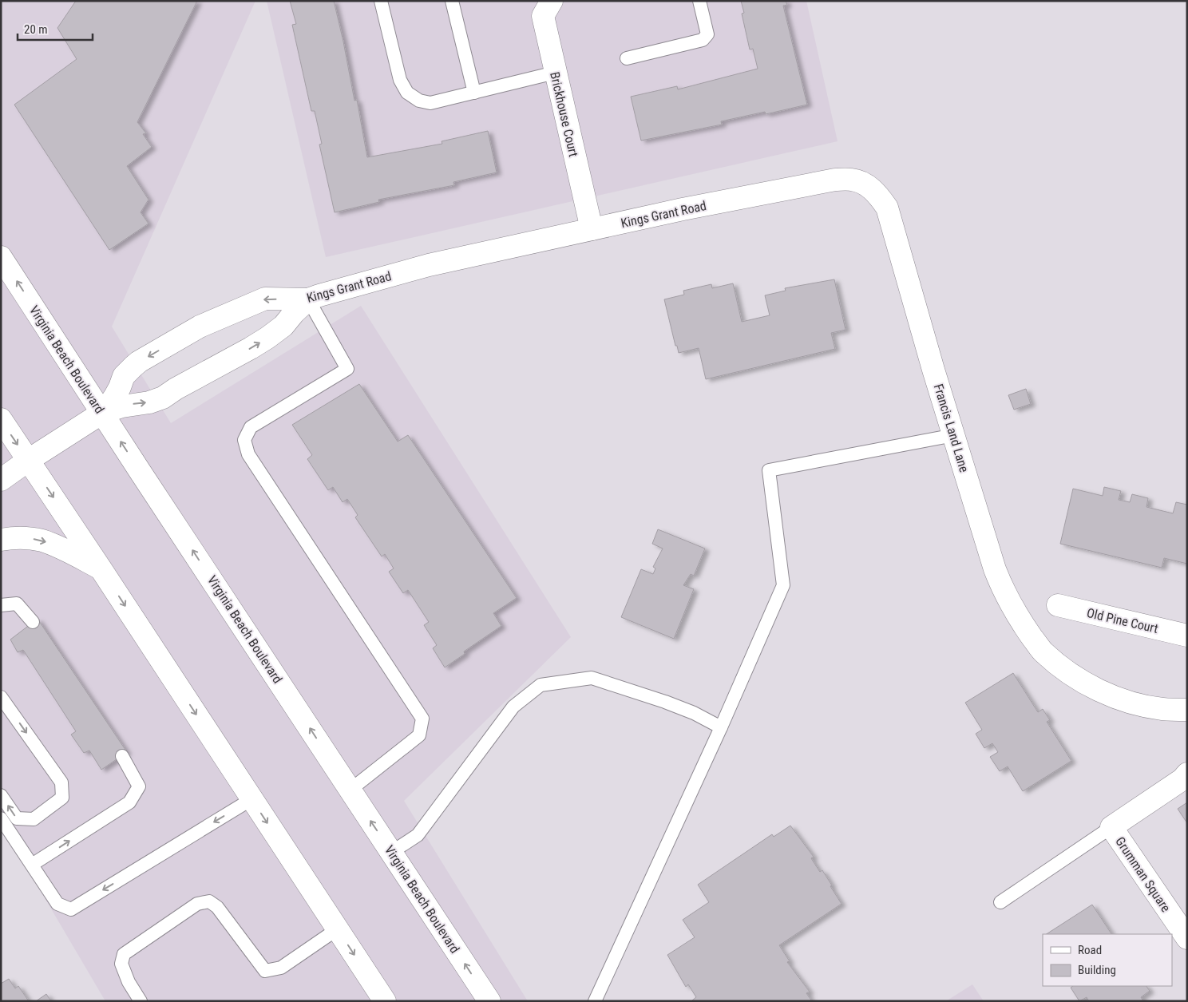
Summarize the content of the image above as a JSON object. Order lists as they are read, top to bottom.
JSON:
{
  "streets": {
    "street": [
      "Brickhouse Court",
      "Kings Grant Road",
      "Virginia Beach Boulevard",
      "Francis Land Lane",
      "Old Pine Court",
      "Grumman Square"
    ]
  },
  "crossings": [
    ["Brickhouse Court", "Kings Grant Road"],
    ["Kings Grant Road", "Virginia Beach Boulevard"],
    ["Kings Grant Road", "Francis Land Lane"]
  ],
  "legend": ["Road", "Building"],
  "scale_bar": "20 m"
}
